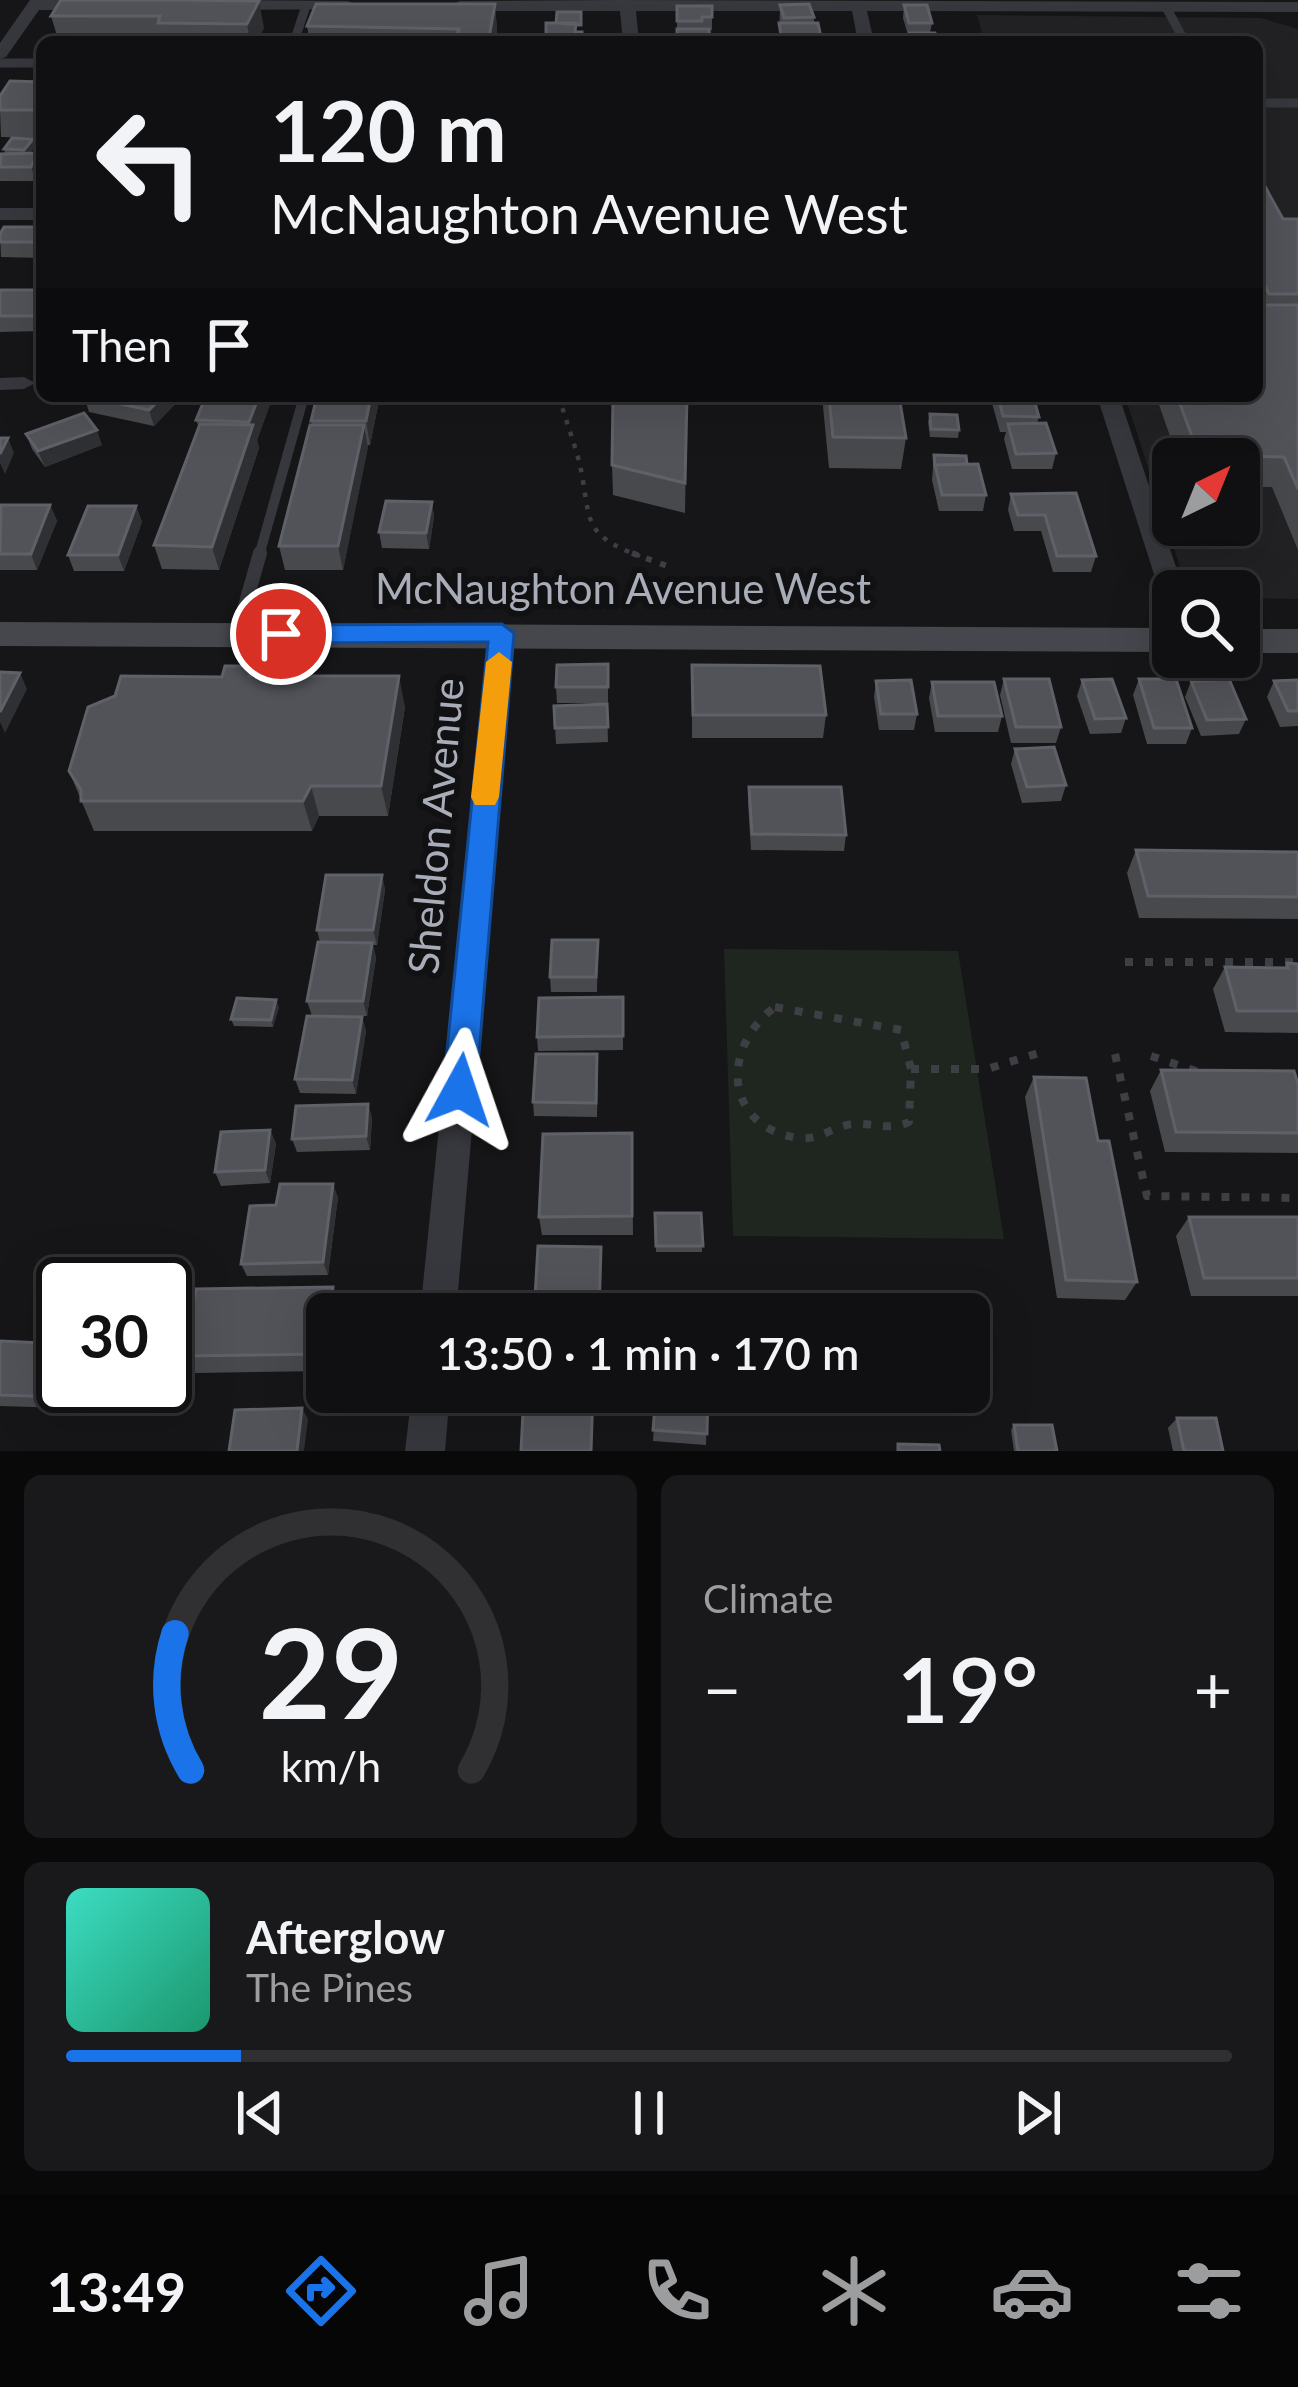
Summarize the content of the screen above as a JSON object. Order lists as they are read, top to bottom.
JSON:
{
  "streets": {
    "main road": ["McNaughton Avenue West"],
    "street": ["Sheldon Avenue"]
  },
  "crossings": [
    ["McNaughton Avenue West", "Sheldon Avenue"]
  ],
  "north": "top right",
  "page": {
    "turn": ["120 m", "McNaughton Avenue West"],
    "then": "Then",
    "limit": "30",
    "trip": "13:50 · 1 min · 170 m",
    "tile": "Climate",
    "heat": ["−", "19°", "+"],
    "song": ["Afterglow", "The Pines"],
    "tabs": "13:49",
    "gauge": ["29", "km/h"]
  }
}
